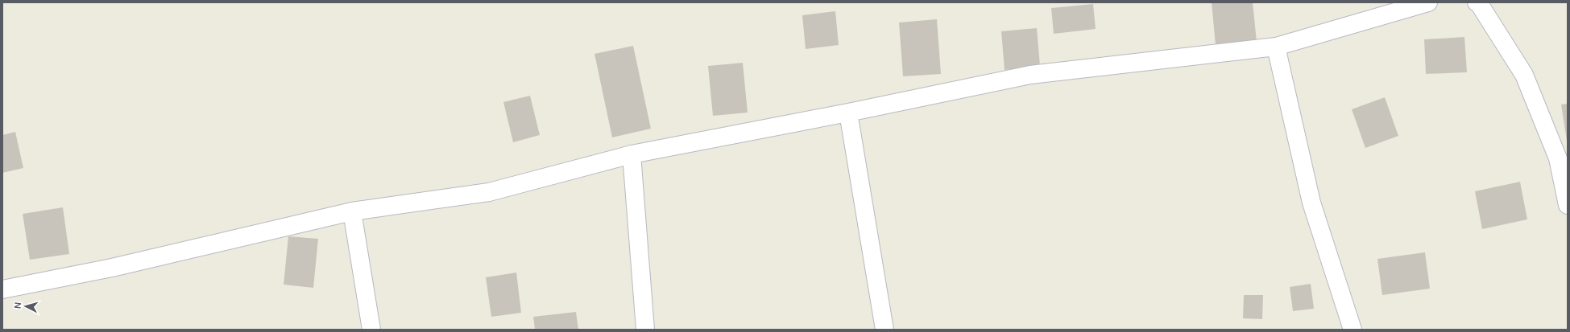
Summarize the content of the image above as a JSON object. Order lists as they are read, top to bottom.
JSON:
{
  "north": "left"
}
